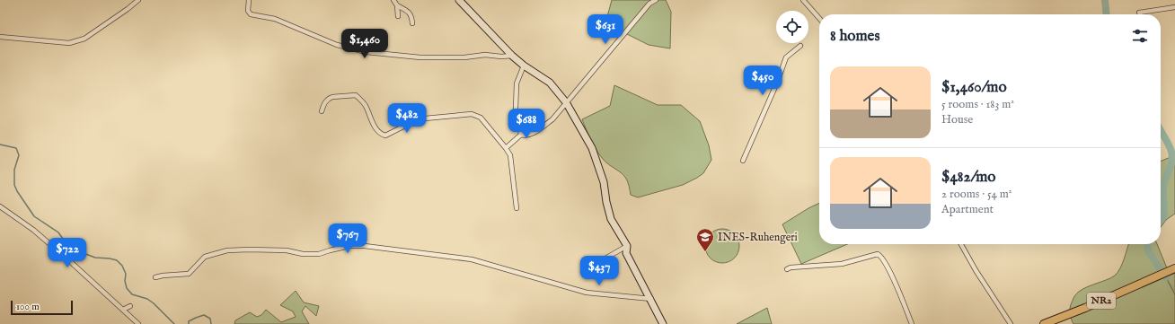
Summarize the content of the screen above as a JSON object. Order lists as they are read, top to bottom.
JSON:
{
  "streets": {
    "highway": ["NR2"]
  },
  "places": {
    "school or university": ["INES-Ruhengeri"]
  },
  "scale_bar": "100 m",
  "page": {
    "price": [
      "$631",
      "$1,460",
      "$450",
      "$482",
      "$688",
      "$767",
      "$722",
      "$437"
    ],
    "heading": "8 homes",
    "list": [
      {
        "name": "$1,460/mo",
        "note": "5 rooms · 183 m² · House"
      },
      {
        "name": "$482/mo",
        "note": "2 rooms · 54 m² · Apartment"
      }
    ],
    "scale": "100 m"
  }
}
